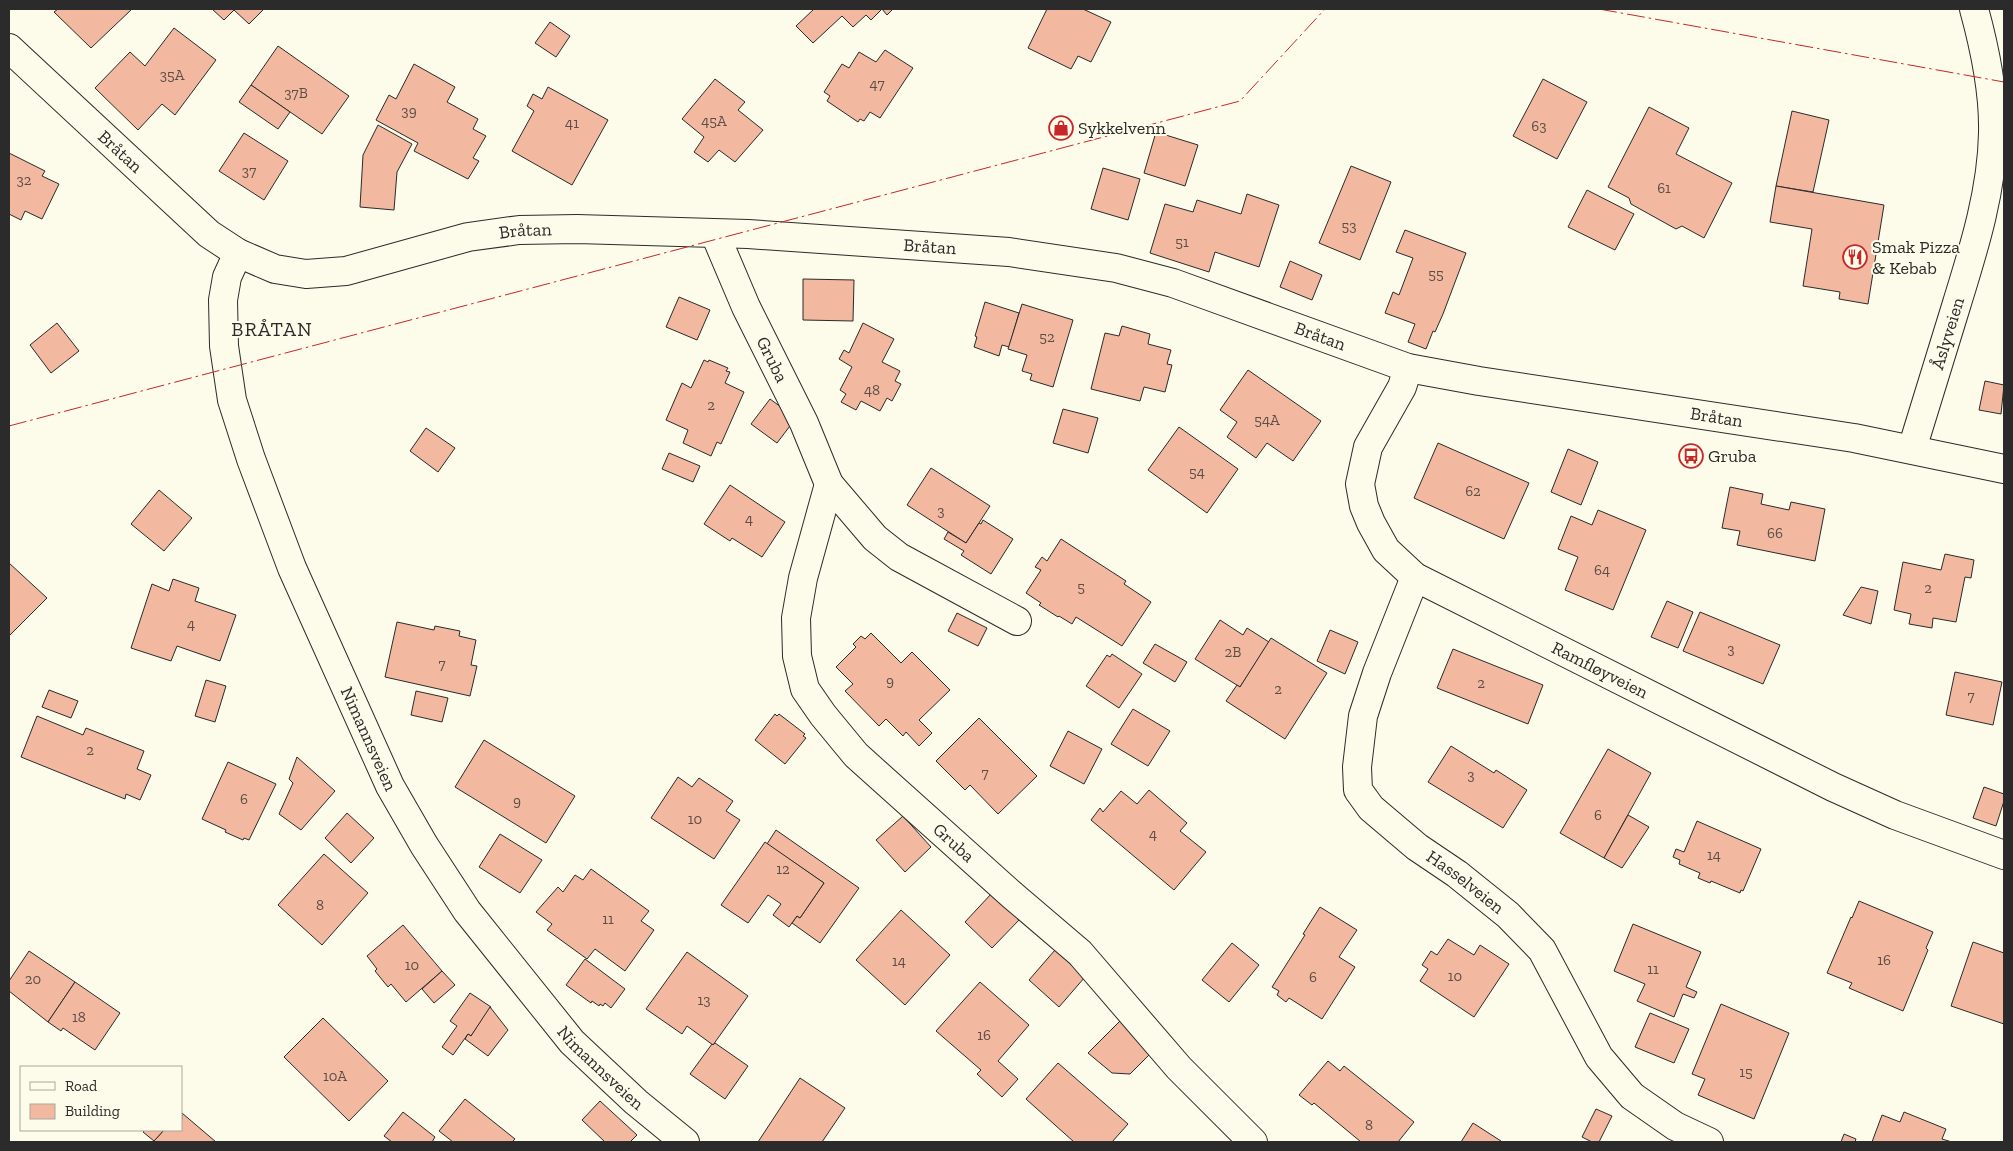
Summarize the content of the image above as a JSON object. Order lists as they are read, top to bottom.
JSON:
{
  "streets": {
    "street": [
      "Bråtan",
      "Åslyveien",
      "Gruba",
      "Ramfløyveien",
      "Nimannsveien",
      "Hasselveien"
    ]
  },
  "crossings": [
    ["Bråtan", "Åslyveien"],
    ["Bråtan", "Gruba"],
    ["Bråtan", "Ramfløyveien"],
    ["Bråtan", "Nimannsveien"],
    ["Ramfløyveien", "Hasselveien"]
  ],
  "districts": ["BRÅTAN"],
  "places": {
    "shop": ["Sykkelvenn"],
    "restaurant": ["Smak Pizza & Kebab"],
    "bus stop": ["Gruba"]
  },
  "house_numbers": [
    "35A",
    "47",
    "37B",
    "39",
    "45A",
    "41",
    "63",
    "37",
    "32",
    "61",
    "53",
    "51",
    "55",
    "52",
    "48",
    "2",
    "54A",
    "54",
    "62",
    "3",
    "4",
    "66",
    "64",
    "5",
    "2",
    "4",
    "3",
    "2B",
    "7",
    "9",
    "2",
    "2",
    "7",
    "2",
    "7",
    "3",
    "6",
    "9",
    "6",
    "10",
    "4",
    "14",
    "12",
    "8",
    "11",
    "16",
    "14",
    "10",
    "11",
    "10",
    "6",
    "20",
    "13",
    "18",
    "16",
    "15",
    "10A",
    "8"
  ],
  "legend": ["Road", "Building"]
}
